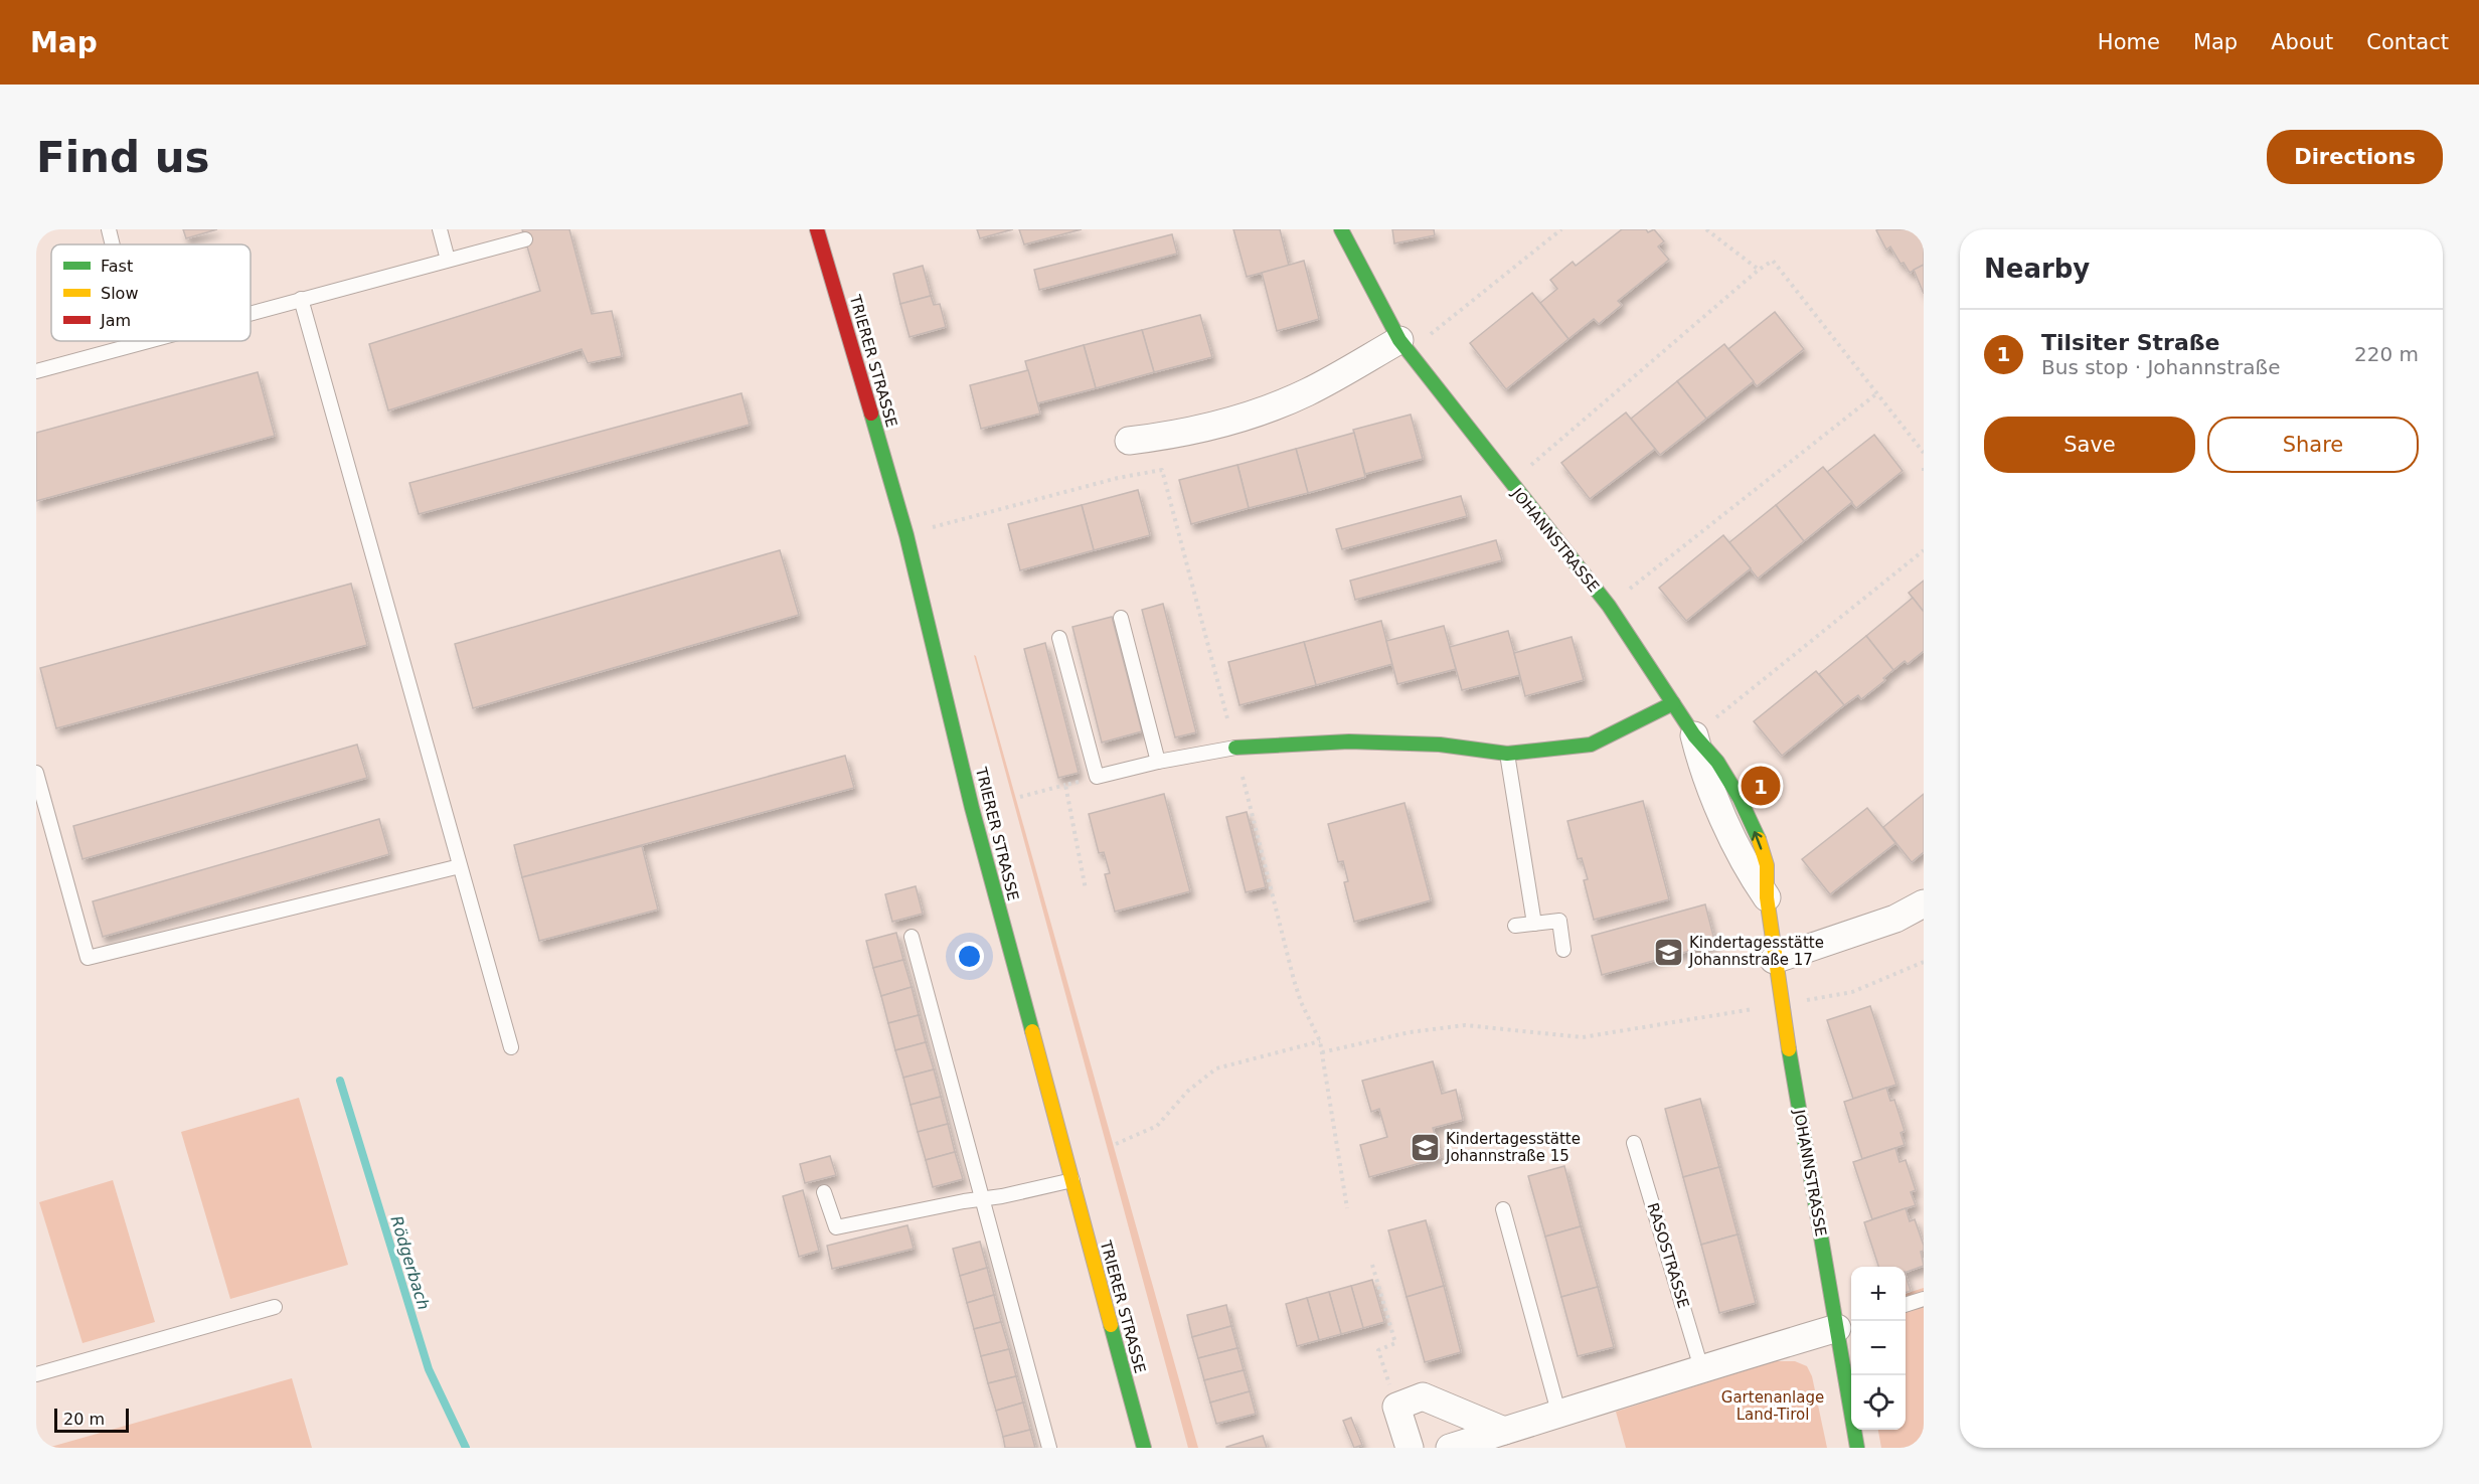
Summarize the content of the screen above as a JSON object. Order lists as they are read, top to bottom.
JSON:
{
  "streets": {
    "street": ["TRIERER STRASSE", "JOHANNSTRASSE"],
    "lane": ["RASOSTRASSE"]
  },
  "water": ["Rödgerbach"],
  "parks": ["Gartenanlage Land-Tirol"],
  "places": {
    "school or university": ["Kindertagesstätte Johannstraße 17", "Kindertagesstätte Johannstraße 15"]
  },
  "legend": ["Fast", "Slow", "Jam"],
  "scale_bar": "20 m",
  "page": {
    "header": "Map",
    "nav": [
      "Home",
      "Map",
      "About",
      "Contact"
    ],
    "buttons": [
      "Directions",
      ["Save", "Share"]
    ],
    "title": "Find us",
    "heading": "Nearby",
    "list": [
      {
        "mark": "1",
        "name": "Tilsiter Straße",
        "note": "Bus stop · Johannstraße",
        "value": "220 m"
      }
    ],
    "pins": "1",
    "map_buttons": ["+", "−"],
    "scale": "20 m"
  }
}
